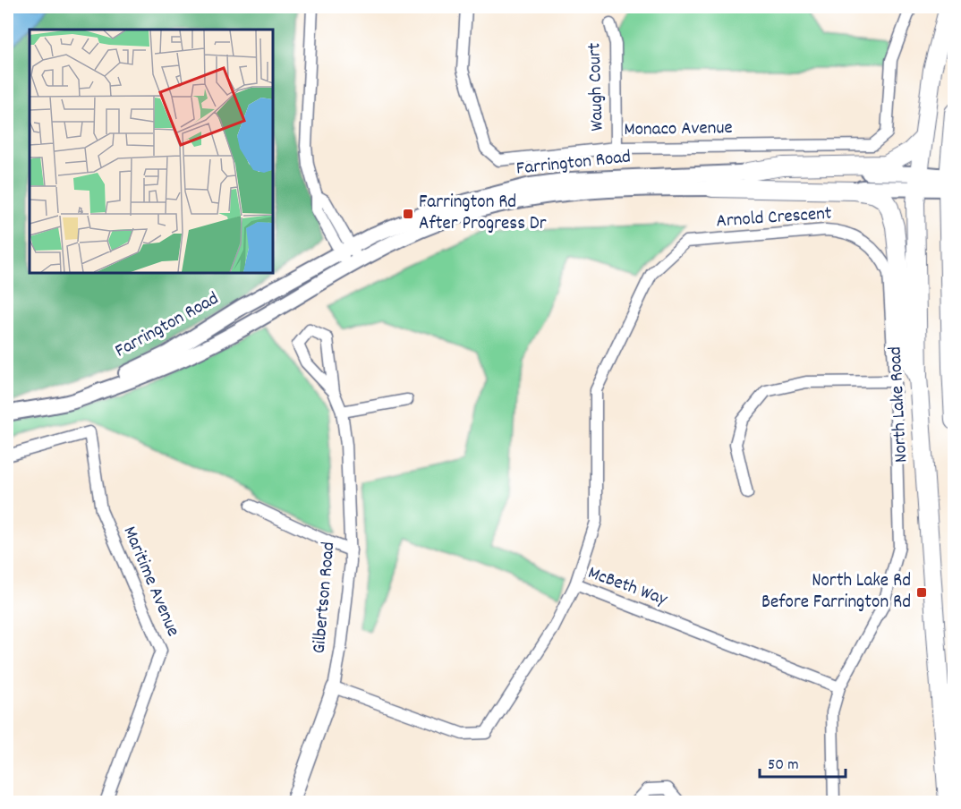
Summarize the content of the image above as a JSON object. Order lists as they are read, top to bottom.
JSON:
{
  "streets": {
    "main road": ["Farrington Road", "North Lake Road"],
    "street": [
      "Waugh Court",
      "Monaco Avenue",
      "Arnold Crescent",
      "Maritime Avenue",
      "McBeth Way",
      "Gilbertson Road"
    ]
  },
  "crossings": [
    ["Waugh Court", "Monaco Avenue"],
    ["Farrington Road", "North Lake Road"],
    ["Arnold Crescent", "McBeth Way"],
    ["McBeth Way", "Gilbertson Road"]
  ],
  "places": {
    "transit": ["Farrington Rd After Progress Dr", "North Lake Rd Before Farrington Rd"]
  },
  "scale_bar": "50 m"
}
